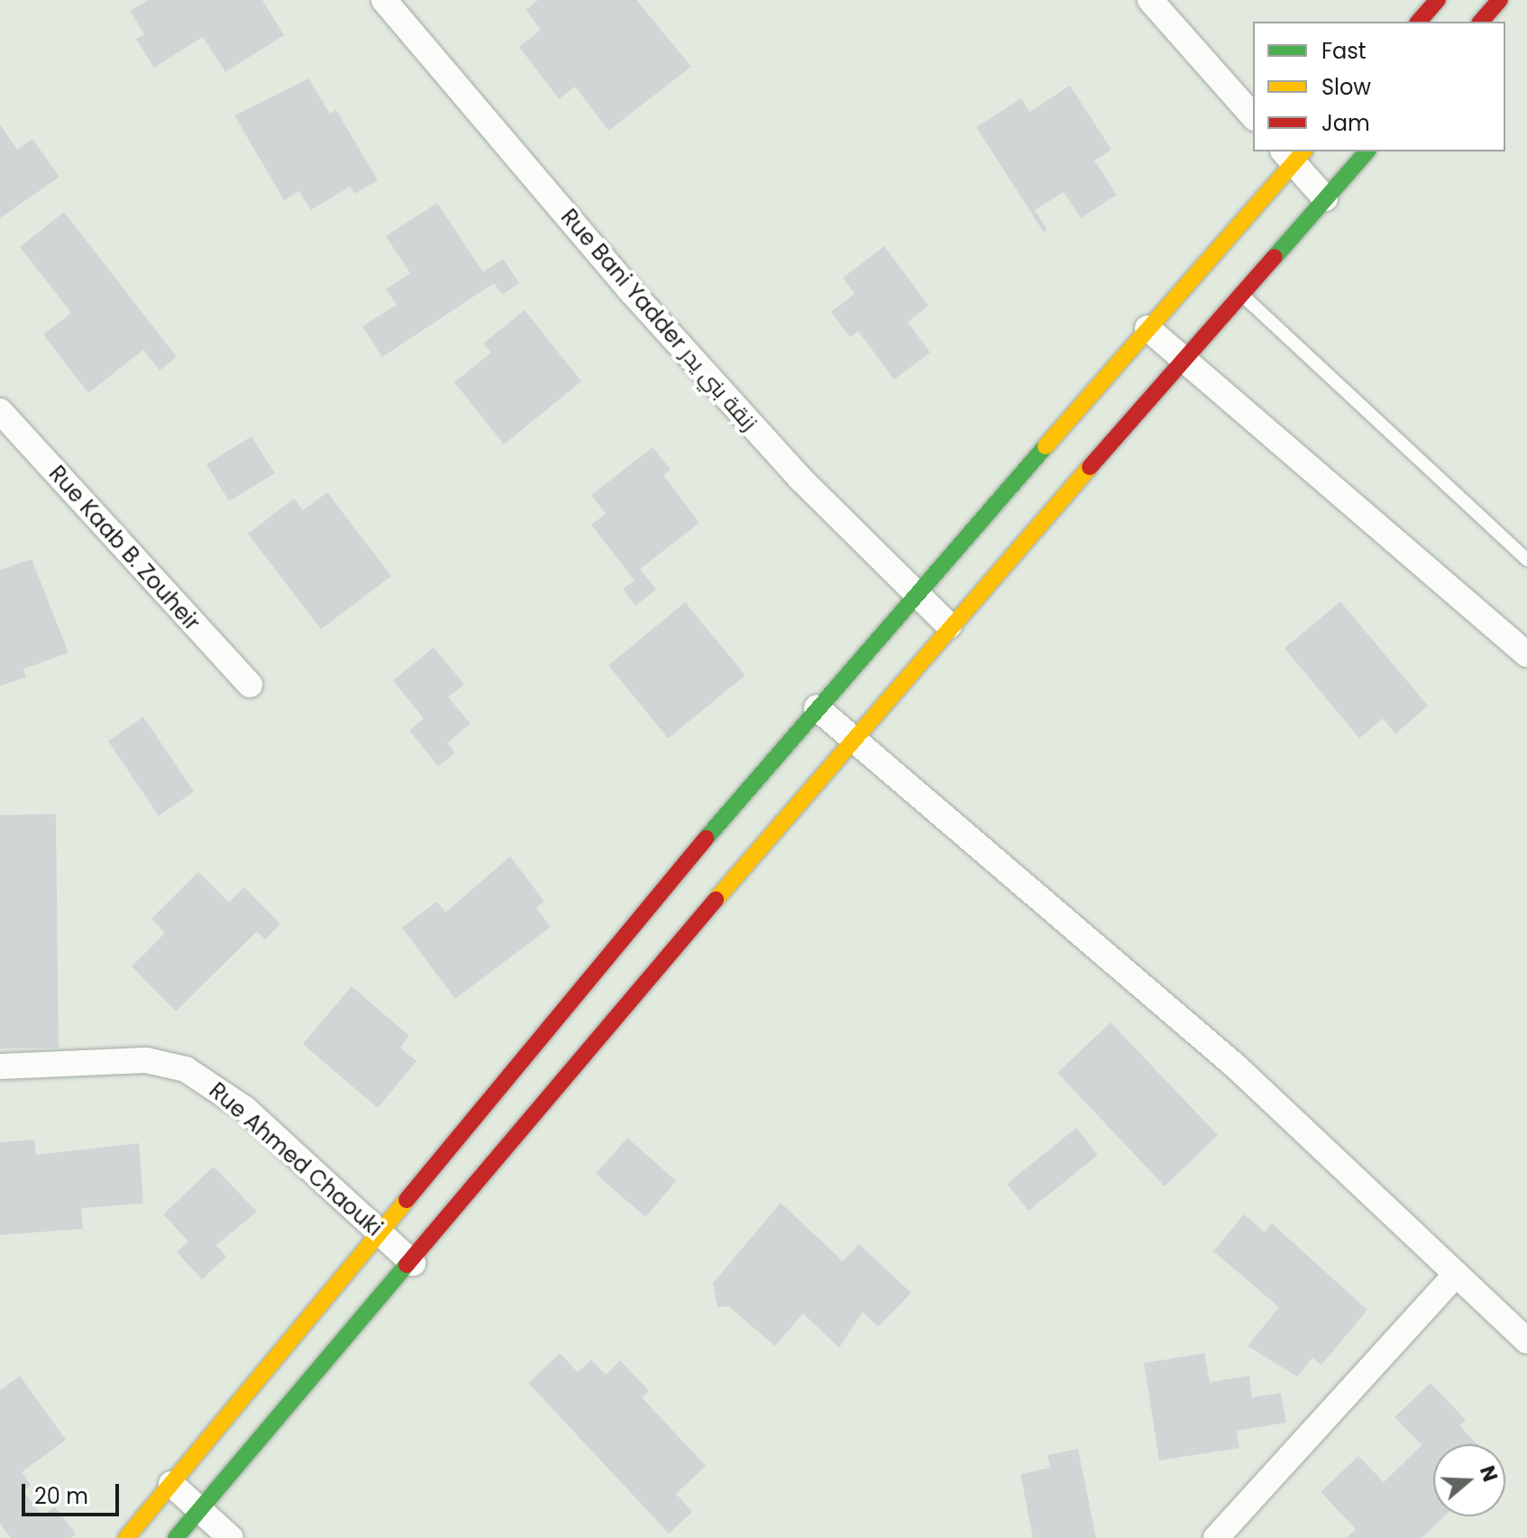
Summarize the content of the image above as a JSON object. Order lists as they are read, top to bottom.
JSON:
{
  "streets": {
    "street": ["Rue Bani Yadder زنقة بني يدر", "Rue Kaab B. Zouheir", "Rue Ahmed Chaouki"]
  },
  "legend": ["Fast", "Slow", "Jam"],
  "scale_bar": "20 m",
  "north": "right"
}
